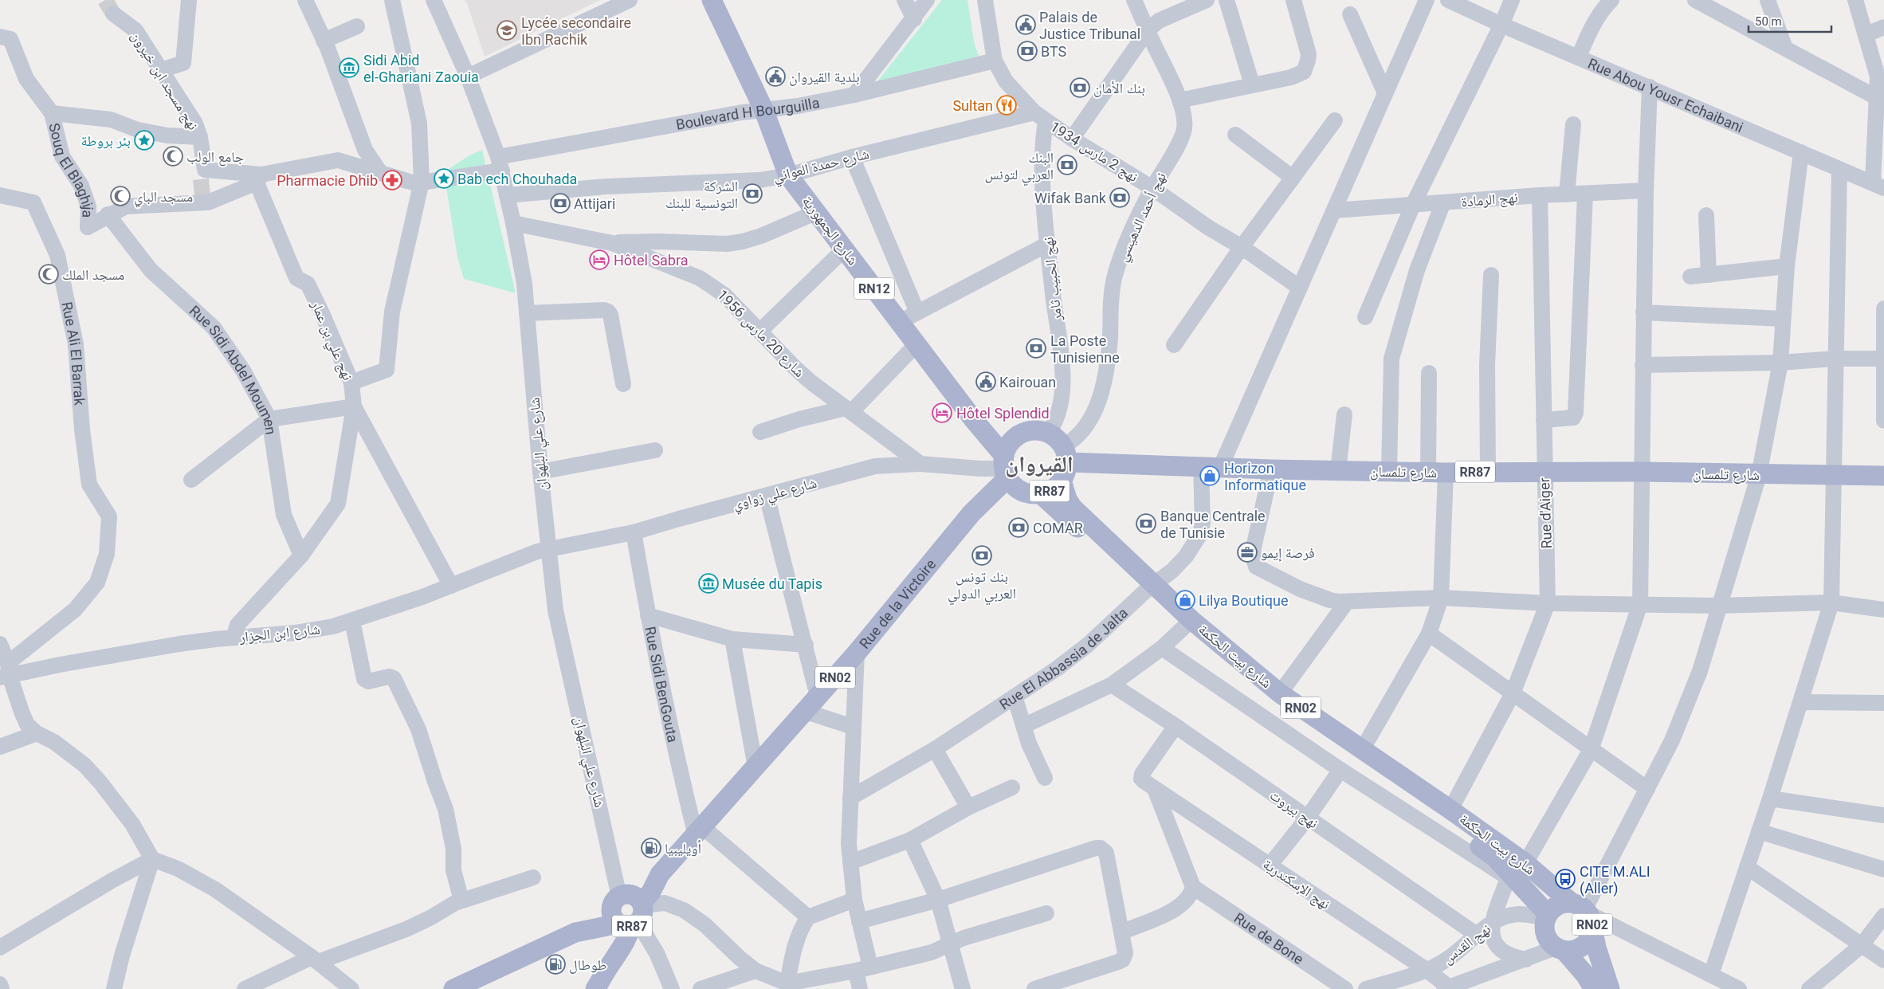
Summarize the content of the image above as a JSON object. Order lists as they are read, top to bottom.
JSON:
{
  "streets": {
    "main road": [
      "شارع الجمهورية",
      "RN12",
      "شارع تلمسان",
      "RR87",
      "Rue de la Victoire",
      "شارع بيت الحكمة",
      "RN02"
    ],
    "street": [
      "نهج مسجد ابن خيرون",
      "Rue Abou Yousr Echaibani",
      "Boulevard H Bourguilla",
      "نهج 2 مارس 1934",
      "شارع حمدة العواني",
      "Souq El Blaghija",
      "نهج الرمادة",
      "نهج أحمد الدهيسي",
      "نهج الحبيب ثامر",
      "شارع 20 مارس 1956",
      "نهج علي بن عمار",
      "Rue Ali El Barrak",
      "Rue Sidi Abdel Moumen",
      "شارع علي البلهوان",
      "شارع علي زواوي",
      "Rue d'Aiger",
      "شارع ابن الجزار",
      "Rue El Abbassia de Jalta",
      "Rue Sidi BenGouta",
      "نهج بيروت",
      "نهج الإسكندرية",
      "Rue de Bone",
      "نهج القدس"
    ]
  },
  "crossings": [
    ["نهج مسجد ابن خيرون", "Boulevard H Bourguilla"],
    ["نهج مسجد ابن خيرون", "نهج علي بن عمار"],
    ["Boulevard H Bourguilla", "نهج 2 مارس 1934"],
    ["Boulevard H Bourguilla", "شارع الجمهورية"],
    ["Boulevard H Bourguilla", "نهج علي بن عمار"],
    ["Boulevard H Bourguilla", "شارع علي البلهوان"],
    ["نهج 2 مارس 1934", "شارع حمدة العواني"],
    ["نهج 2 مارس 1934", "نهج أحمد الدهيسي"],
    ["نهج 2 مارس 1934", "نهج الحبيب ثامر"],
    ["شارع حمدة العواني", "شارع الجمهورية"],
    ["شارع حمدة العواني", "نهج الحبيب ثامر"],
    ["شارع حمدة العواني", "شارع علي البلهوان"],
    ["Souq El Blaghija", "Rue Sidi Abdel Moumen"],
    ["نهج الرمادة", "Rue d'Aiger"],
    ["نهج أحمد الدهيسي", "شارع الجمهورية"],
    ["نهج أحمد الدهيسي", "نهج الحبيب ثامر"],
    ["نهج أحمد الدهيسي", "شارع تلمسان"],
    ["نهج أحمد الدهيسي", "RR87"],
    ["نهج أحمد الدهيسي", "شارع علي زواوي"],
    ["نهج أحمد الدهيسي", "Rue de la Victoire"],
    ["نهج أحمد الدهيسي", "شارع بيت الحكمة"],
    ["شارع الجمهورية", "نهج الحبيب ثامر"],
    ["شارع الجمهورية", "شارع تلمسان"],
    ["شارع الجمهورية", "RR87"],
    ["شارع الجمهورية", "شارع علي زواوي"],
    ["شارع الجمهورية", "Rue de la Victoire"],
    ["شارع الجمهورية", "شارع بيت الحكمة"],
    ["نهج الحبيب ثامر", "شارع تلمسان"],
    ["نهج الحبيب ثامر", "RR87"],
    ["نهج الحبيب ثامر", "شارع علي زواوي"],
    ["نهج الحبيب ثامر", "Rue de la Victoire"],
    ["نهج الحبيب ثامر", "شارع بيت الحكمة"],
    ["شارع 20 مارس 1956", "شارع علي البلهوان"],
    ["شارع 20 مارس 1956", "شارع علي زواوي"],
    ["نهج علي بن عمار", "شارع ابن الجزار"],
    ["Rue Ali El Barrak", "شارع ابن الجزار"],
    ["شارع علي البلهوان", "RR87"],
    ["شارع علي البلهوان", "شارع علي زواوي"],
    ["شارع علي البلهوان", "Rue de la Victoire"],
    ["شارع علي البلهوان", "شارع ابن الجزار"],
    ["شارع تلمسان", "RR87"],
    ["شارع تلمسان", "شارع علي زواوي"],
    ["شارع تلمسان", "Rue d'Aiger"],
    ["شارع تلمسان", "Rue de la Victoire"],
    ["شارع تلمسان", "شارع بيت الحكمة"],
    ["شارع تلمسان", "Rue El Abbassia de Jalta"],
    ["RR87", "شارع علي زواوي"],
    ["RR87", "Rue de la Victoire"],
    ["RR87", "شارع بيت الحكمة"],
    ["شارع علي زواوي", "Rue de la Victoire"],
    ["شارع علي زواوي", "شارع ابن الجزار"],
    ["شارع علي زواوي", "شارع بيت الحكمة"],
    ["شارع علي زواوي", "Rue Sidi BenGouta"],
    ["Rue d'Aiger", "شارع بيت الحكمة"],
    ["Rue de la Victoire", "شارع بيت الحكمة"],
    ["Rue de la Victoire", "Rue Sidi BenGouta"],
    ["شارع بيت الحكمة", "Rue El Abbassia de Jalta"],
    ["شارع بيت الحكمة", "RN02"],
    ["شارع بيت الحكمة", "نهج القدس"],
    ["RN02", "نهج القدس"],
    ["نهج بيروت", "نهج القدس"],
    ["نهج الإسكندرية", "نهج القدس"]
  ],
  "districts": ["القيروان"],
  "places": {
    "public building": ["Palais de Justice Tribunal", "بلدية القيروان", "Kairouan"],
    "school or university": ["Lycée secondaire Ibn Rachik"],
    "bank": [
      "BTS",
      "بنك الأمان",
      "البنك العربي لتونس",
      "الشركة التونسية للبنك",
      "Wifak Bank",
      "Attijari",
      "La Poste Tunisienne",
      "Banque Centrale de Tunisie",
      "COMAR",
      "بنك تونس العربي الدولي"
    ],
    "museum": ["Sidi Abid el-Ghariani Zaouia", "Musée du Tapis"],
    "restaurant": ["Sultan"],
    "place": ["بئر بروطة", "Bab ech Chouhada"],
    "mosque": ["جامع الولب", "مسجد الباي", "مسجد الملك"],
    "pharmacy": ["Pharmacie Dhib"],
    "hotel": ["Hôtel Sabra", "Hôtel Splendid"],
    "shop": ["Horizon Informatique", "Lilya Boutique"],
    "office": ["فرصة إيمو"],
    "fuel station": ["أويليبيا", "طوطال"],
    "bus stop": ["CITE M.ALI (Aller)"]
  },
  "scale_bar": "50 m"
}
